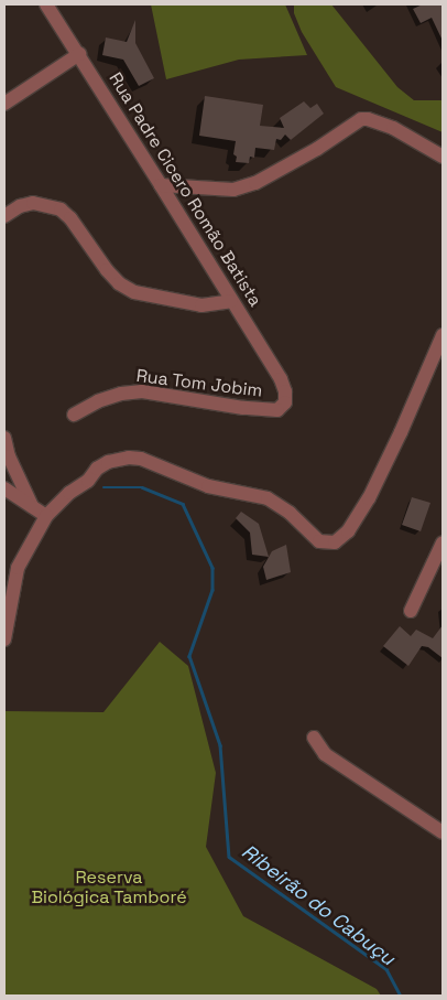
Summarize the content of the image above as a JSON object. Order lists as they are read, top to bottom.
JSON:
{
  "streets": {
    "street": ["Rua Padre Cicero Romão Batista", "Rua Tom Jobim"]
  },
  "crossings": [
    ["Rua Padre Cicero Romão Batista", "Rua Tom Jobim"]
  ],
  "water": ["Ribeirão do Cabuçu"],
  "parks": ["Reserva Biológica Tamboré"]
}
